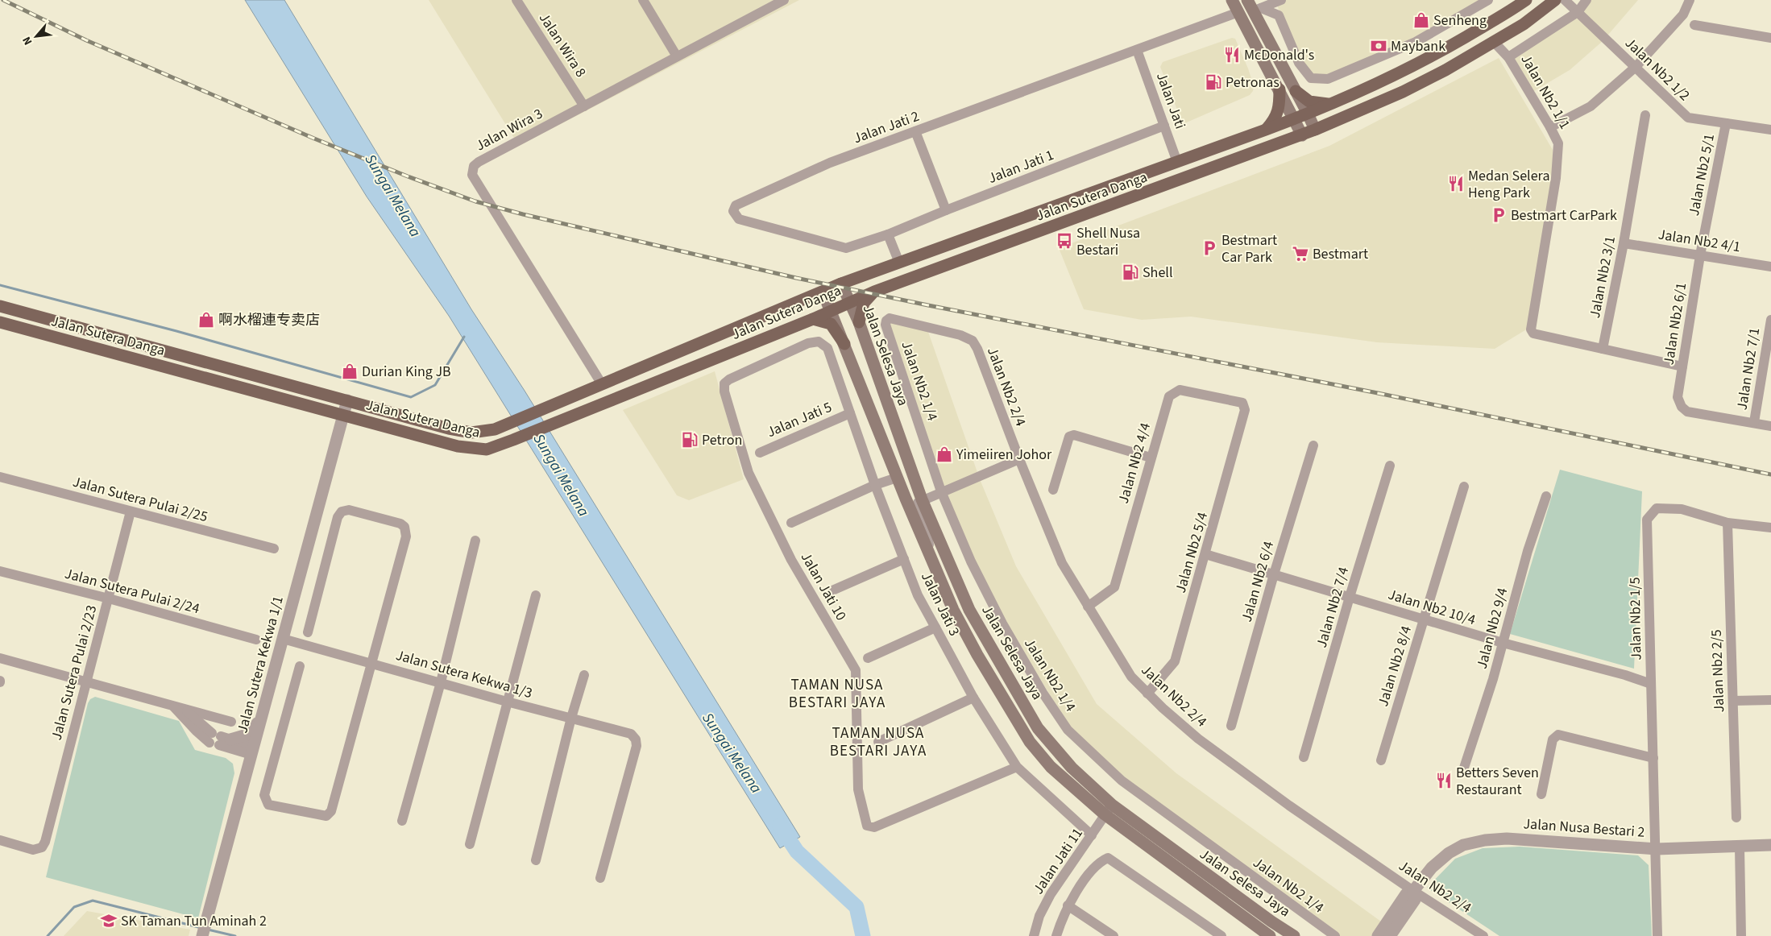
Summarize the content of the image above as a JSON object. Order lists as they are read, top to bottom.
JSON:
{
  "streets": {
    "main road": ["Jalan Sutera Danga", "Jalan Selesa Jaya"],
    "street": [
      "Jalan Wira 8",
      "Jalan Nb2 1/2",
      "Jalan Nb2 1/1",
      "Jalan Jati",
      "Jalan Jati 2",
      "Jalan Wira 3",
      "Jalan Jati 1",
      "Jalan Nb2 5/1",
      "Jalan Nb2 4/1",
      "Jalan Nb2 3/1",
      "Jalan Nb2 6/1",
      "Jalan Nb2 7/1",
      "Jalan Nb2 1/4",
      "Jalan Nb2 2/4",
      "Jalan Jati 5",
      "Jalan Nb2 4/4",
      "Jalan Sutera Pulai 2/25",
      "Jalan Nb2 5/4",
      "Jalan Nb2 6/4",
      "Jalan Jati 10",
      "Jalan Sutera Pulai 2/24",
      "Jalan Jati 3",
      "Jalan Nb2 7/4",
      "Jalan Nb2 10/4",
      "Jalan Nb2 1/5",
      "Jalan Nb2 9/4",
      "Jalan Sutera Kekwa 1/1",
      "Jalan Nb2 8/4",
      "Jalan Nb2 2/5",
      "Jalan Sutera Pulai 2/23",
      "Jalan Sutera Kekwa 1/3",
      "Jalan Nusa Bestari 2",
      "Jalan Jati 11"
    ]
  },
  "crossings": [
    ["Jalan Wira 8", "Jalan Wira 3"],
    ["Jalan Nb2 1/2", "Jalan Nb2 5/1"],
    ["Jalan Nb2 1/1", "Jalan Sutera Danga"],
    ["Jalan Nb2 1/1", "Jalan Nb2 3/1"],
    ["Jalan Jati", "Jalan Jati 2"],
    ["Jalan Jati", "Jalan Jati 1"],
    ["Jalan Jati", "Jalan Sutera Danga"],
    ["Jalan Jati 2", "Jalan Jati 1"],
    ["Jalan Wira 3", "Jalan Sutera Danga"],
    ["Jalan Nb2 5/1", "Jalan Nb2 4/1"],
    ["Jalan Nb2 5/1", "Jalan Nb2 6/1"],
    ["Jalan Sutera Danga", "Jalan Selesa Jaya"],
    ["Jalan Sutera Danga", "Jalan Sutera Kekwa 1/1"],
    ["Jalan Nb2 4/1", "Jalan Nb2 3/1"],
    ["Jalan Nb2 4/1", "Jalan Nb2 6/1"],
    ["Jalan Nb2 6/1", "Jalan Nb2 7/1"],
    ["Jalan Selesa Jaya", "Jalan Jati 11"],
    ["Jalan Nb2 1/4", "Jalan Nb2 2/4"],
    ["Jalan Nb2 2/4", "Jalan Nb2 4/4"],
    ["Jalan Nb2 2/4", "Jalan Nb2 5/4"],
    ["Jalan Nb2 2/4", "Jalan Nusa Bestari 2"],
    ["Jalan Jati 5", "Jalan Jati 3"],
    ["Jalan Nb2 4/4", "Jalan Nb2 5/4"],
    ["Jalan Sutera Pulai 2/25", "Jalan Sutera Pulai 2/23"],
    ["Jalan Nb2 5/4", "Jalan Nb2 10/4"],
    ["Jalan Nb2 6/4", "Jalan Nb2 10/4"],
    ["Jalan Jati 10", "Jalan Jati 3"],
    ["Jalan Sutera Pulai 2/24", "Jalan Sutera Pulai 2/23"],
    ["Jalan Jati 3", "Jalan Jati 11"],
    ["Jalan Nb2 7/4", "Jalan Nb2 10/4"],
    ["Jalan Nb2 10/4", "Jalan Nb2 1/5"],
    ["Jalan Nb2 10/4", "Jalan Nb2 9/4"],
    ["Jalan Nb2 10/4", "Jalan Nb2 8/4"],
    ["Jalan Nb2 1/5", "Jalan Nb2 2/5"],
    ["Jalan Nb2 1/5", "Jalan Nusa Bestari 2"],
    ["Jalan Sutera Kekwa 1/1", "Jalan Sutera Kekwa 1/3"]
  ],
  "districts": ["TAMAN NUSA BESTARI JAYA", "TAMAN NUSA BESTARI JAYA"],
  "water": ["Sungai Melana"],
  "places": {
    "shop": [
      "Senheng",
      "啊水榴連专卖店",
      "Durian King JB",
      "Yimeiiren Johor"
    ],
    "bank": ["Maybank"],
    "restaurant": ["McDonald's", "Medan Selera Heng Park", "Betters Seven Restaurant"],
    "fuel station": ["Petronas", "Shell", "Petron"],
    "parking": ["Bestmart CarPark", "Bestmart Car Park"],
    "bus stop": ["Shell Nusa Bestari"],
    "supermarket": ["Bestmart"],
    "school or university": ["SK Taman Tun Aminah 2"]
  },
  "north": "bottom left"
}
